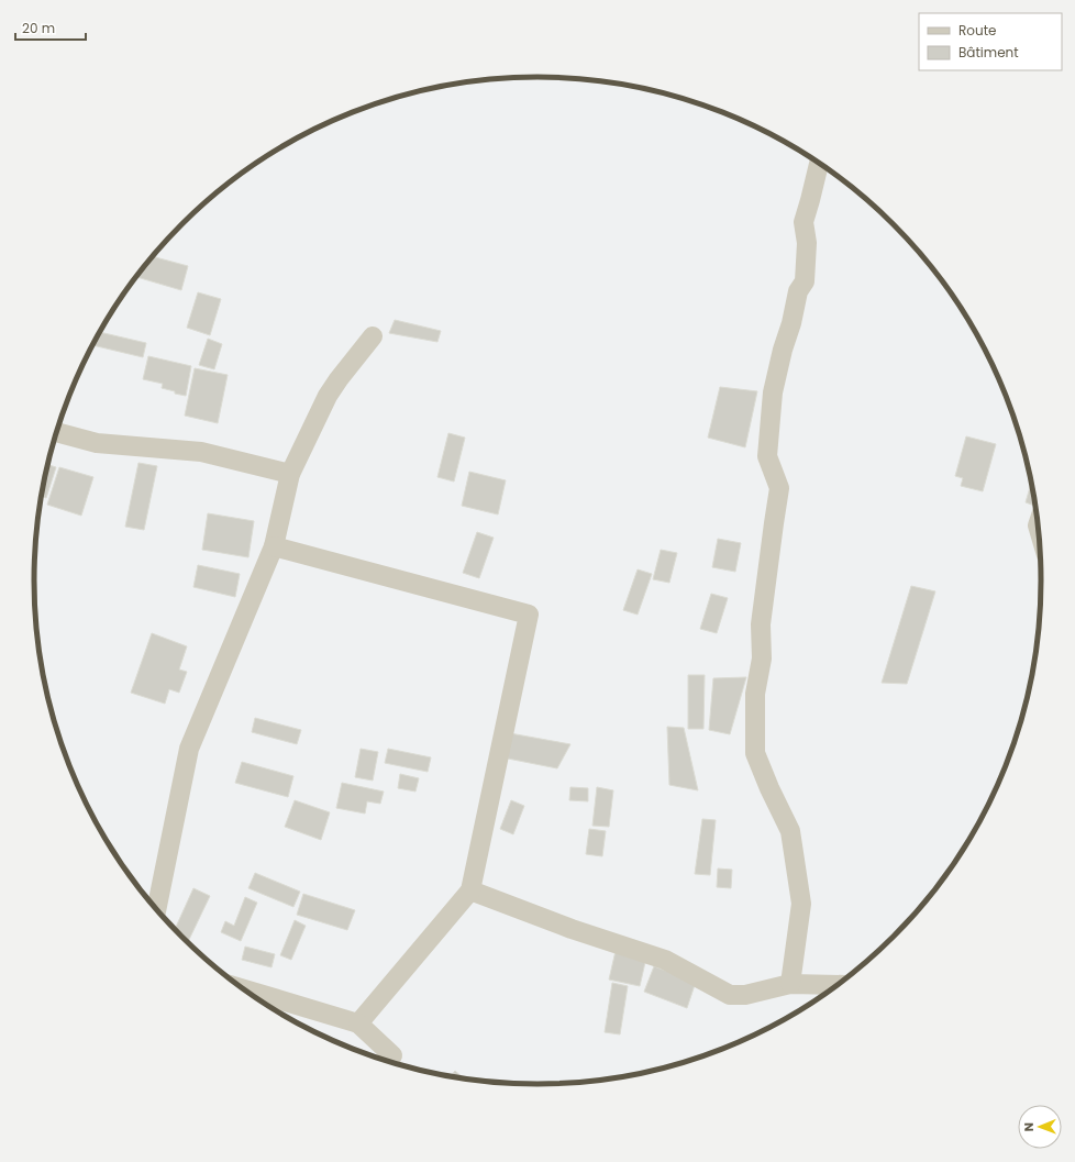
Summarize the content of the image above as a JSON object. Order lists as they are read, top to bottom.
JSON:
{
  "legend": ["Route", "Bâtiment"],
  "scale_bar": "20 m",
  "north": "left"
}
